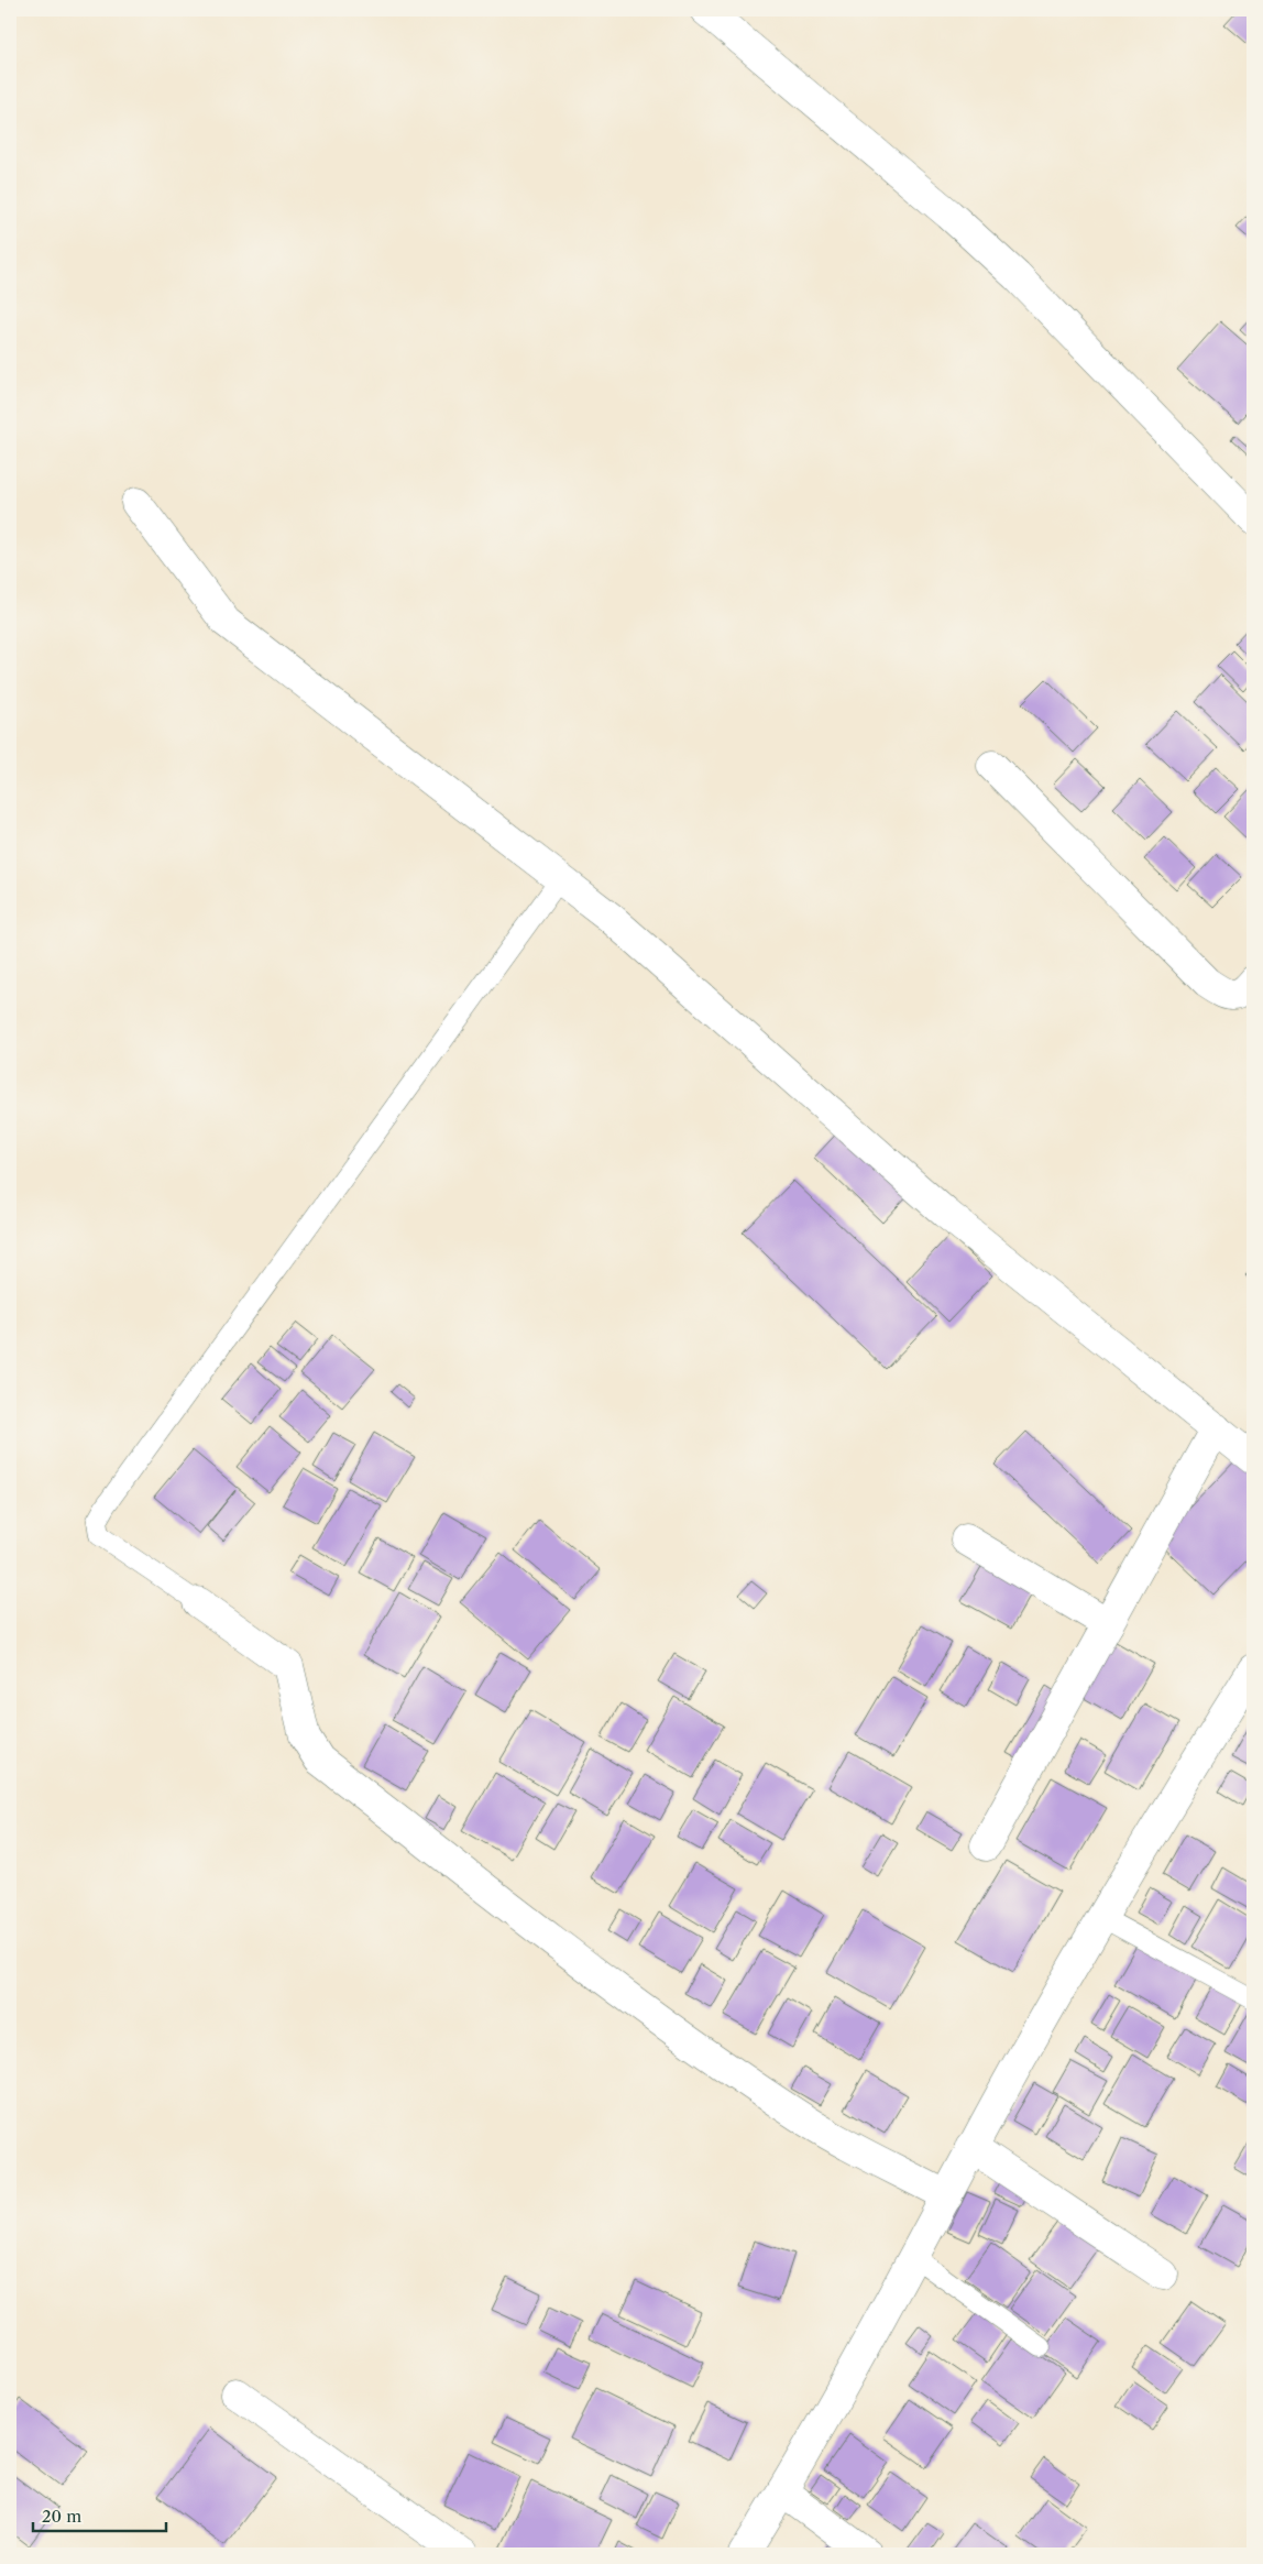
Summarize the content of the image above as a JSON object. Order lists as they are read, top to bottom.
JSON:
{
  "scale_bar": "20 m"
}
